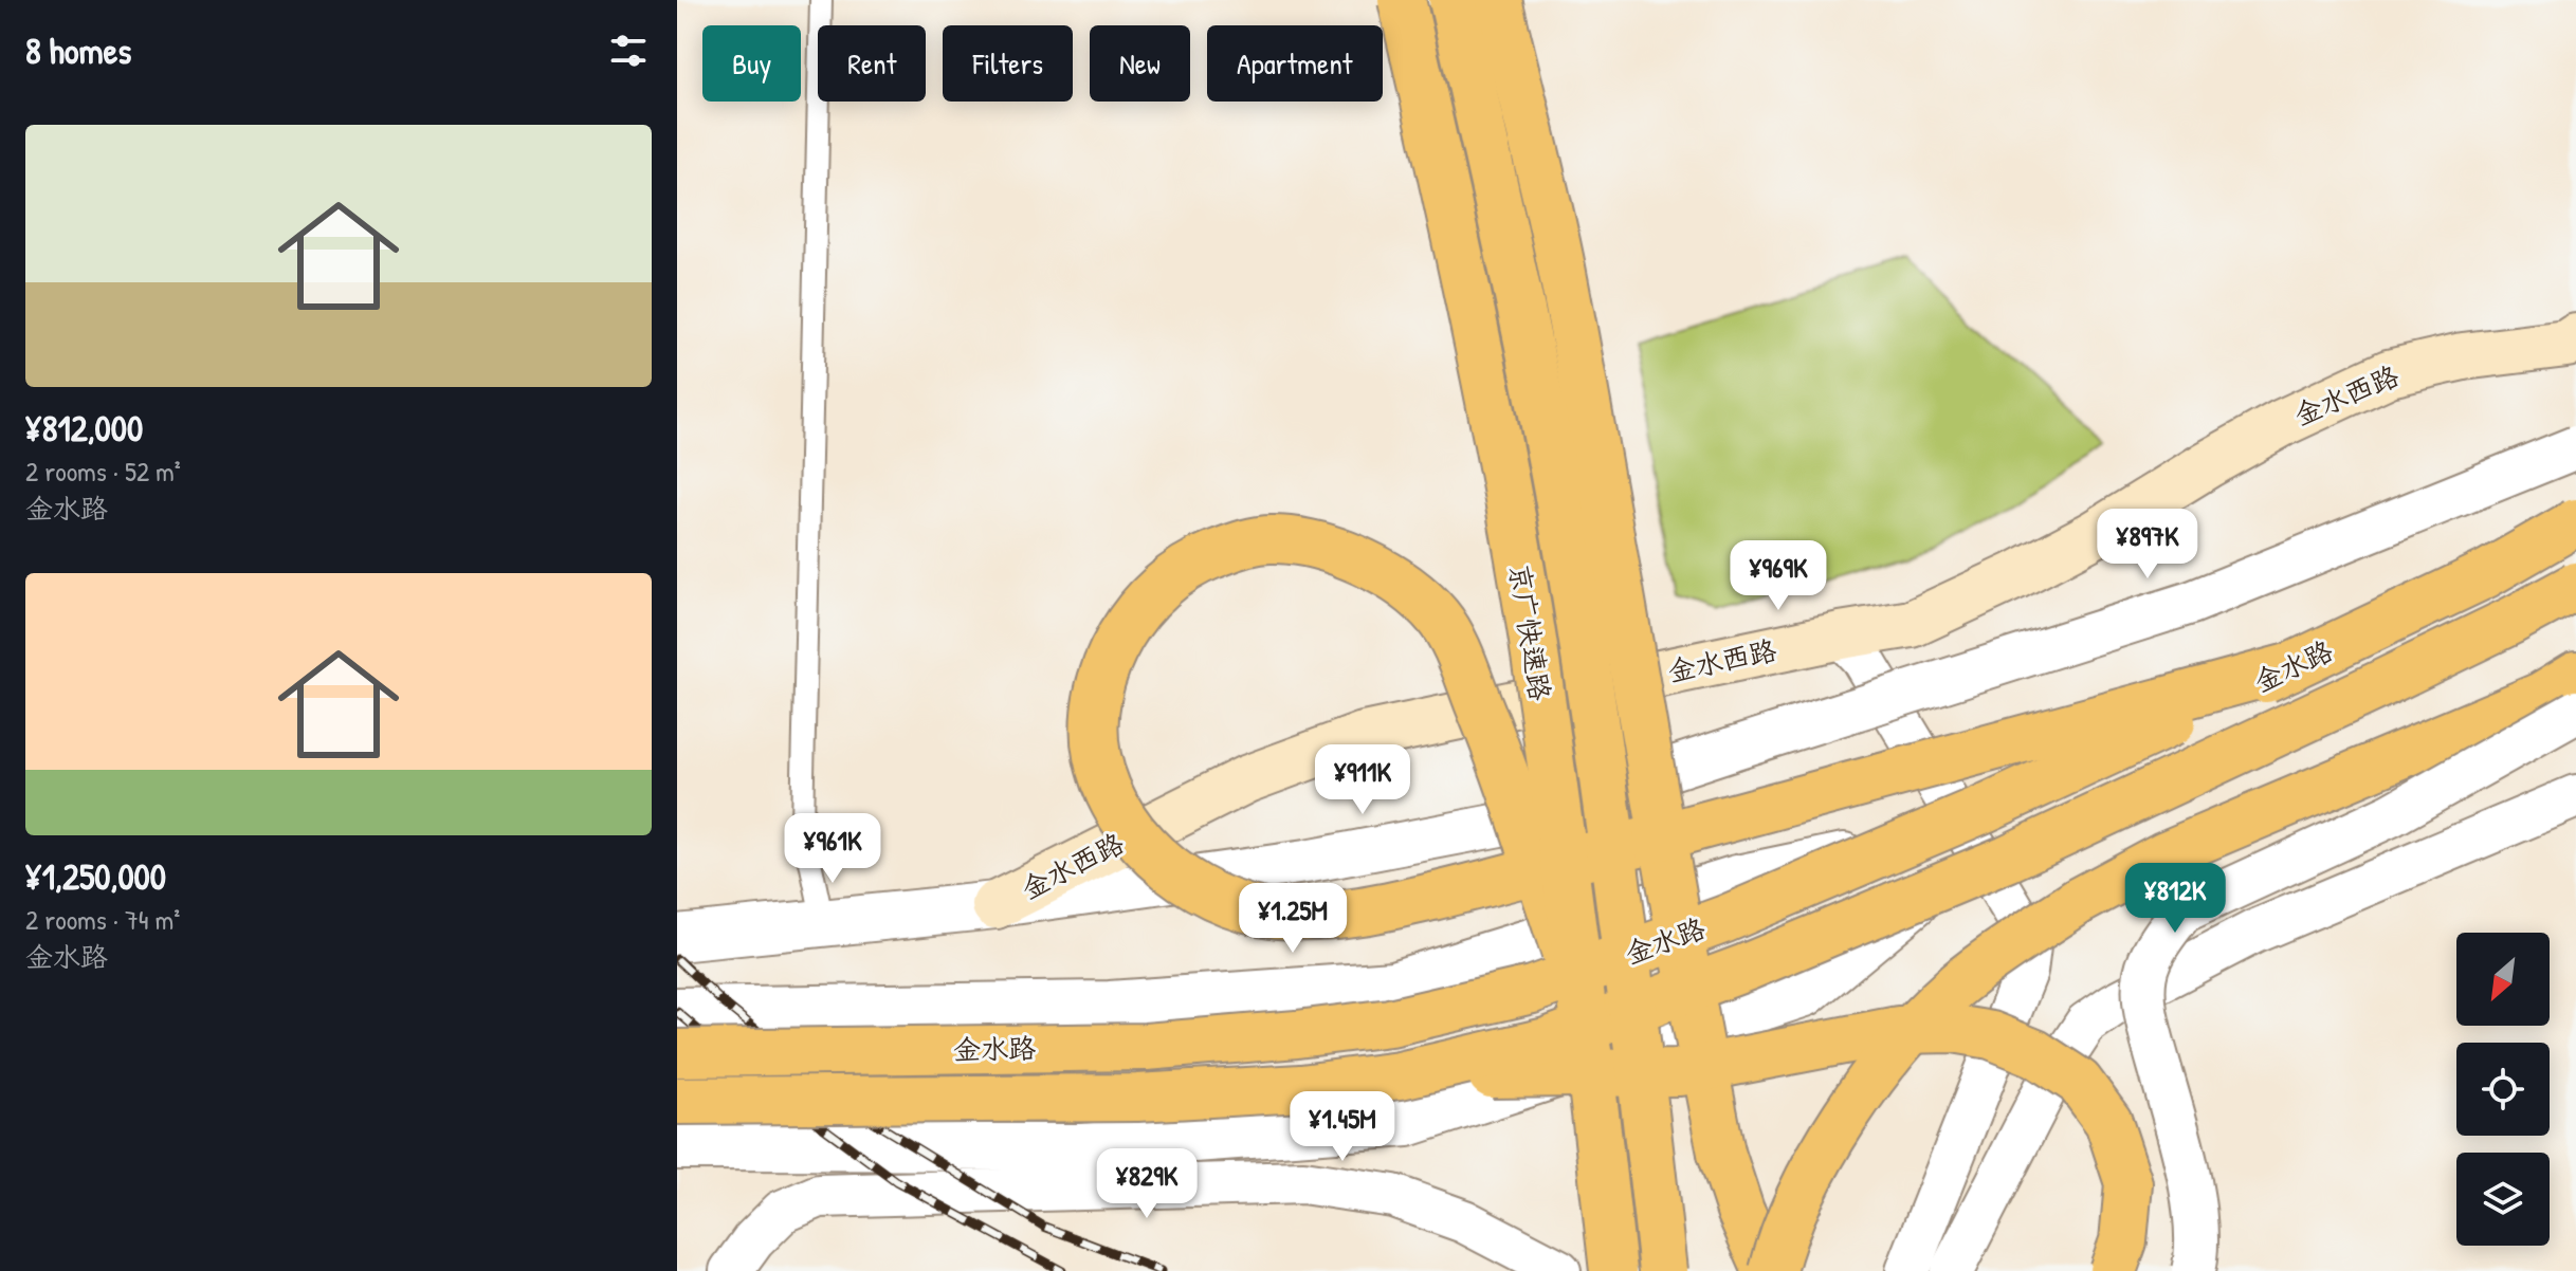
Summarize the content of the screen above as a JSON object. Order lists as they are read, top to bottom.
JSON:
{
  "streets": {
    "main road": ["金水西路", "京广快速路", "金水路"]
  },
  "north": "bottom left",
  "page": {
    "heading": "8 homes",
    "chip": [
      "Buy",
      "Rent",
      "Filters",
      "New",
      "Apartment"
    ],
    "list": [
      {
        "name": "¥812,000",
        "note": "2 rooms · 52 m² · 金水路"
      },
      {
        "name": "¥1,250,000",
        "note": "2 rooms · 74 m² · 金水路"
      }
    ],
    "price": [
      "¥897K",
      "¥969K",
      "¥911K",
      "¥961K",
      "¥812K",
      "¥1.25M",
      "¥1.45M",
      "¥829K"
    ]
  }
}
